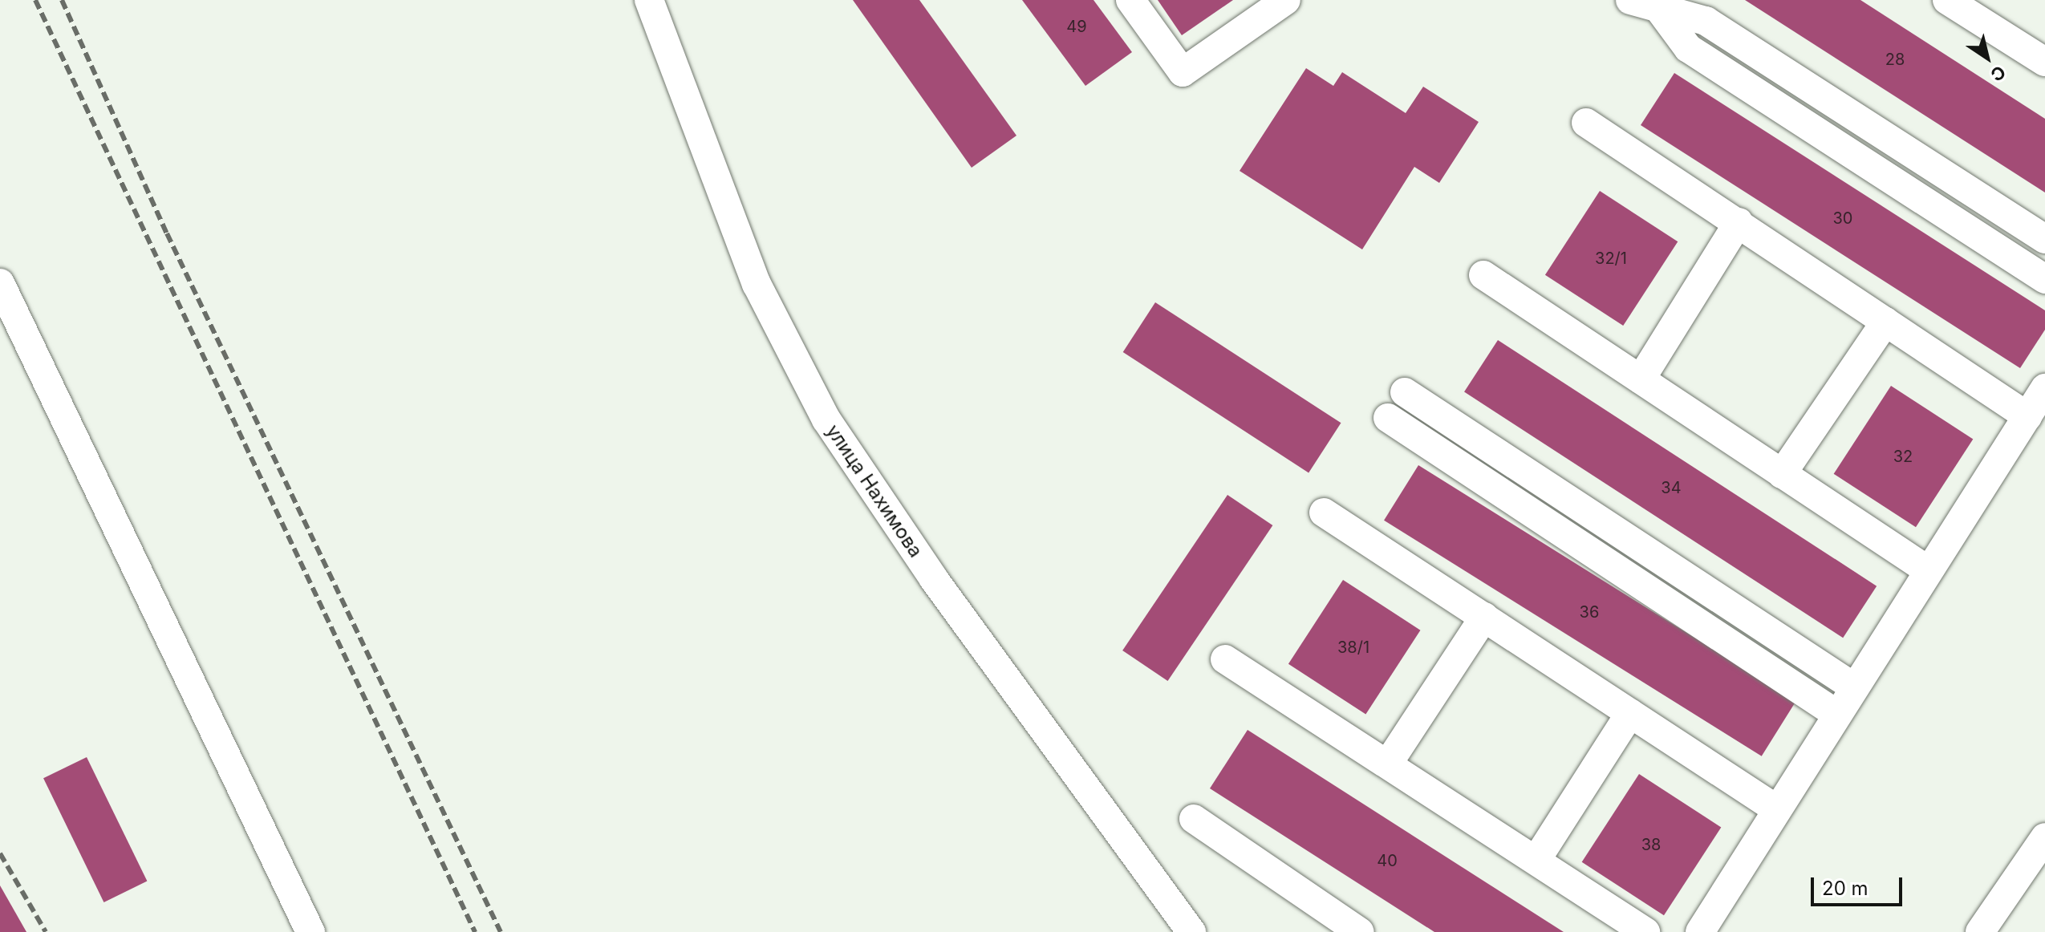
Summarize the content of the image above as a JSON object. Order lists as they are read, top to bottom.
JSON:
{
  "streets": {
    "street": ["улица Нахимова"]
  },
  "house_numbers": [
    "49",
    "28",
    "30",
    "32/1",
    "32",
    "34",
    "36",
    "38/1",
    "38",
    "40"
  ],
  "scale_bar": "20 m",
  "north": "bottom right"
}
